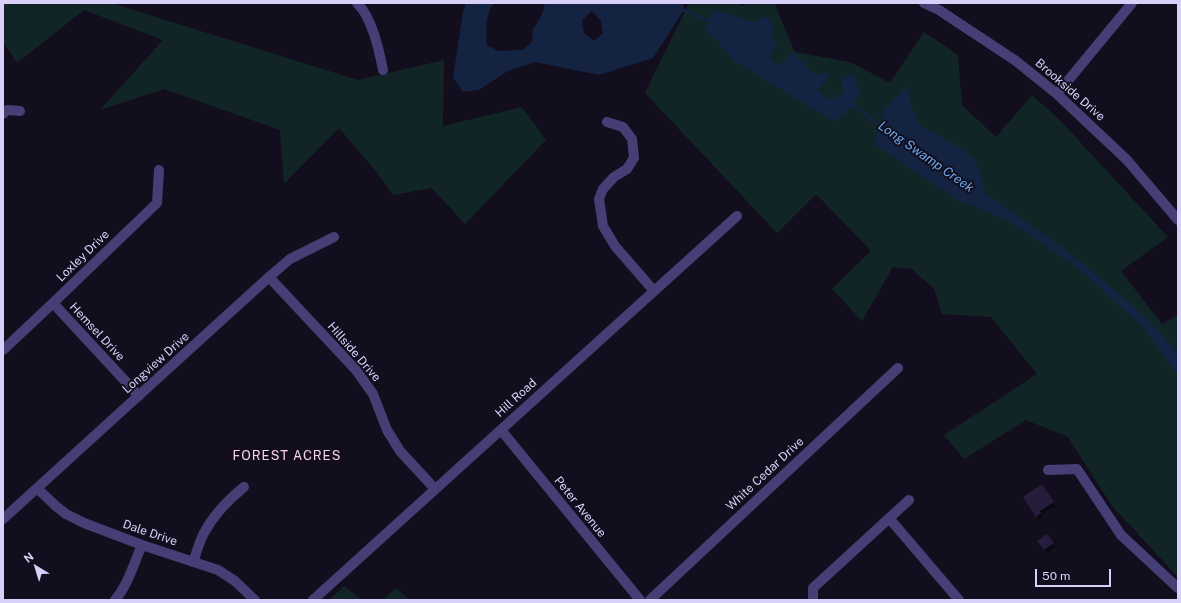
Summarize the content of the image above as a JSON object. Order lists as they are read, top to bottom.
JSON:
{
  "streets": {
    "street": [
      "Brookside Drive",
      "Loxley Drive",
      "Hemsel Drive",
      "Hillside Drive",
      "Longview Drive",
      "Hill Road",
      "White Cedar Drive",
      "Peter Avenue",
      "Dale Drive"
    ]
  },
  "crossings": [
    ["Loxley Drive", "Hemsel Drive"],
    ["Hemsel Drive", "Longview Drive"],
    ["Hillside Drive", "Longview Drive"],
    ["Hillside Drive", "Hill Road"],
    ["Longview Drive", "Dale Drive"],
    ["Hill Road", "Peter Avenue"]
  ],
  "districts": ["FOREST ACRES"],
  "water": ["Long Swamp Creek"],
  "scale_bar": "50 m",
  "north": "top left"
}
